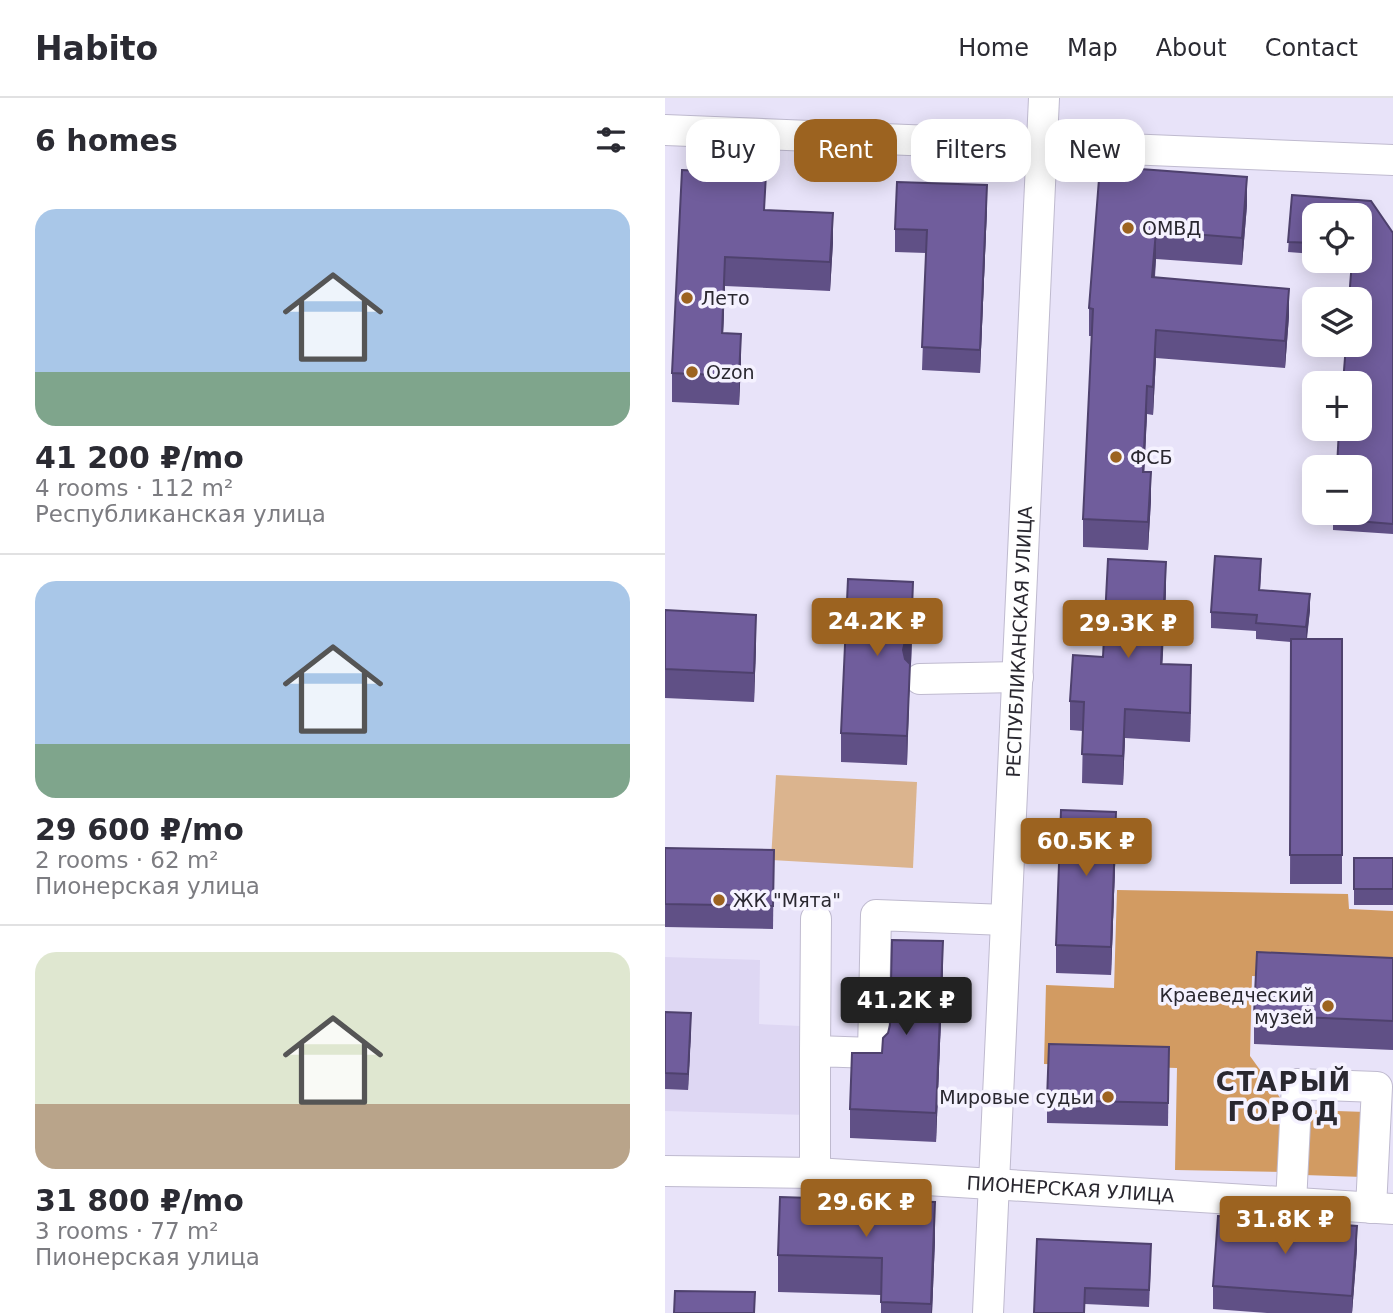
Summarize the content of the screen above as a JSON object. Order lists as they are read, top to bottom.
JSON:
{
  "streets": {
    "street": ["РЕСПУБЛИКАНСКАЯ УЛИЦА", "ПИОНЕРСКАЯ УЛИЦА"]
  },
  "crossings": [
    ["РЕСПУБЛИКАНСКАЯ УЛИЦА", "ПИОНЕРСКАЯ УЛИЦА"]
  ],
  "districts": ["СТАРЫЙ ГОРОД"],
  "places": [
    "ОМВД",
    "Лето",
    "Ozon",
    "ФСБ",
    "ЖК \"Мята\"",
    "Краеведческий музей",
    "Мировые судьи"
  ],
  "page": {
    "header": "Habito",
    "nav": [
      "Home",
      "Map",
      "About",
      "Contact"
    ],
    "heading": "6 homes",
    "chip": [
      "Buy",
      "Rent",
      "Filters",
      "New"
    ],
    "list": [
      {
        "name": "41 200 ₽/mo",
        "note": "4 rooms · 112 m² · Республиканская улица"
      },
      {
        "name": "29 600 ₽/mo",
        "note": "2 rooms · 62 m² · Пионерская улица"
      },
      {
        "name": "31 800 ₽/mo",
        "note": "3 rooms · 77 m² · Пионерская улица"
      }
    ],
    "map_buttons": ["+", "−"],
    "price": [
      "24.2K ₽",
      "29.3K ₽",
      "60.5K ₽",
      "41.2K ₽",
      "29.6K ₽",
      "31.8K ₽"
    ]
  }
}
